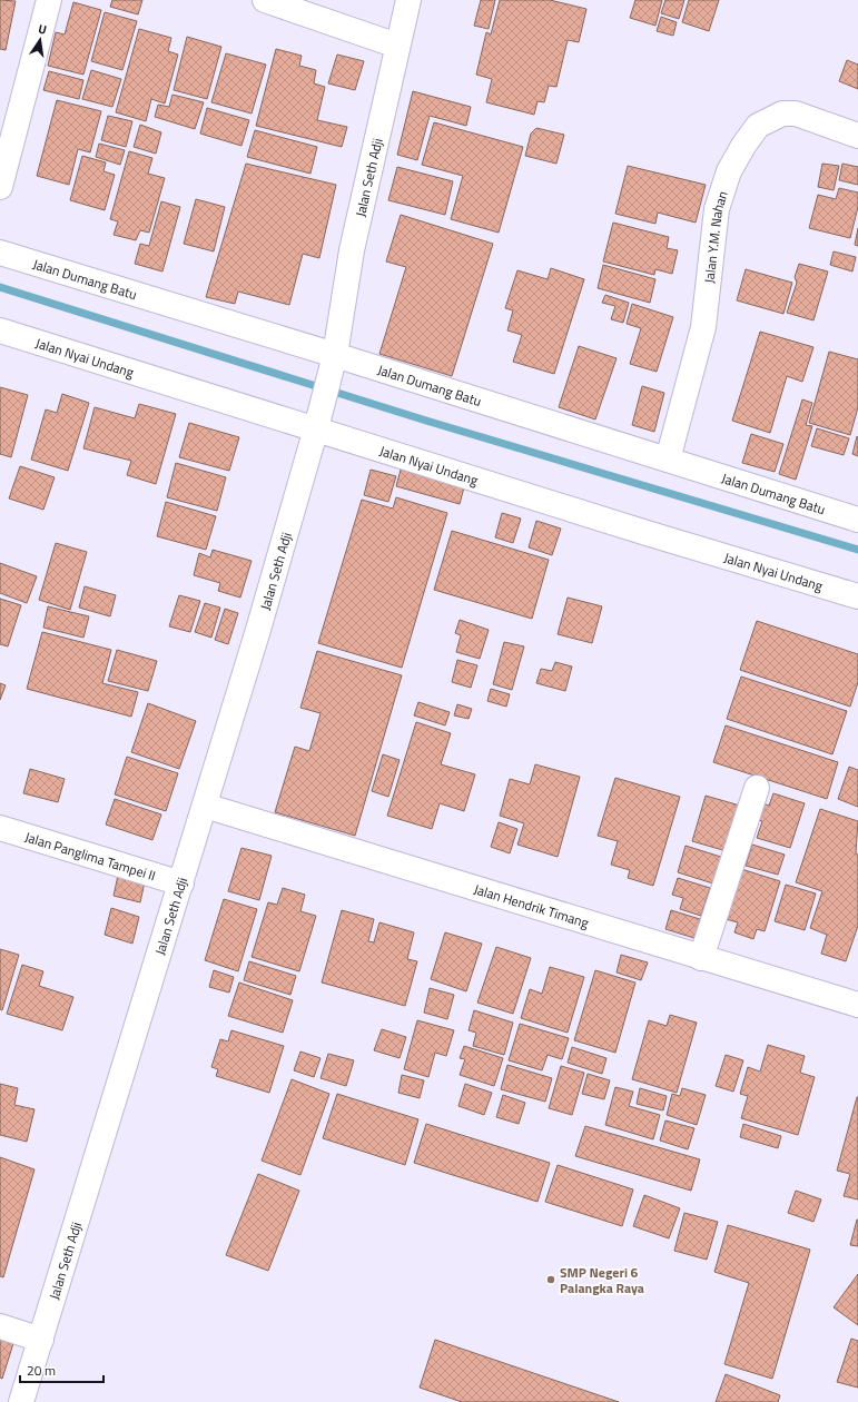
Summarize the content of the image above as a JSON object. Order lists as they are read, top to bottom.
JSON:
{
  "streets": {
    "street": [
      "Jalan Seth Adji",
      "Jalan Y.M. Nahan",
      "Jalan Dumang Batu",
      "Jalan Nyai Undang",
      "Jalan Panglima Tampei II",
      "Jalan Hendrik Timang"
    ]
  },
  "crossings": [
    ["Jalan Seth Adji", "Jalan Dumang Batu"],
    ["Jalan Seth Adji", "Jalan Nyai Undang"],
    ["Jalan Seth Adji", "Jalan Panglima Tampei II"],
    ["Jalan Seth Adji", "Jalan Hendrik Timang"],
    ["Jalan Y.M. Nahan", "Jalan Dumang Batu"]
  ],
  "places": ["SMP Negeri 6 Palangka Raya"],
  "scale_bar": "20 m",
  "north": "top"
}
